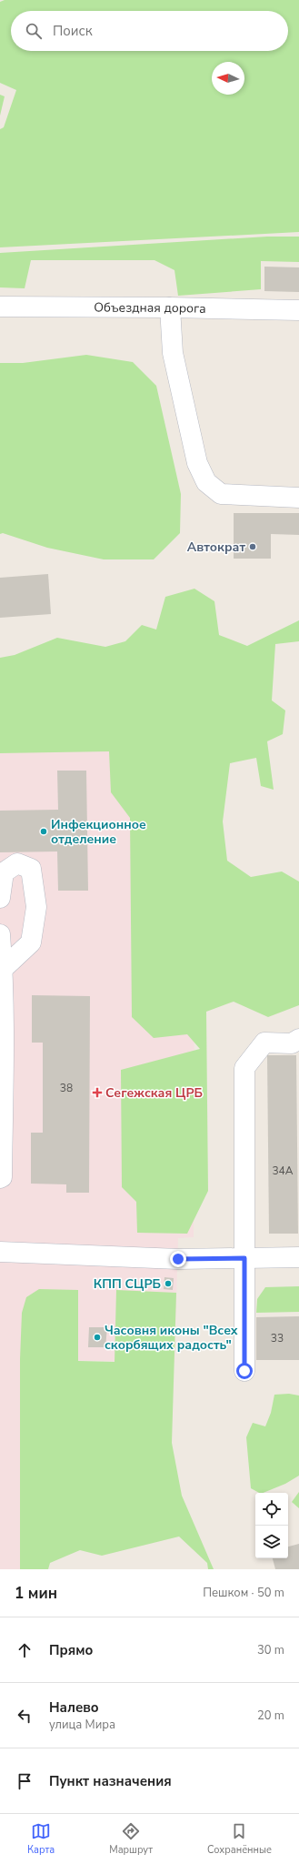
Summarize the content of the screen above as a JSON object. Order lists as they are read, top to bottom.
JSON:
{
  "streets": {
    "street": ["Объездная дорога"]
  },
  "places": {
    "other": [
      "Автократ",
      "Инфекционное отделение",
      "КПП СЦРБ",
      "Часовня иконы \"Всех скорбящих радость\""
    ],
    "health": ["Сегежская ЦРБ"]
  },
  "house_numbers": ["38", "34А", "33"],
  "north": "left",
  "page": {
    "search": "Поиск",
    "heading": ["1 мин", "Пешком · 50 m"],
    "list": [
      ["Прямо", "30 m"],
      ["Налево", "улица Мира", "20 m"],
      "Пункт назначения"
    ],
    "nav": ["Карта", "Маршрут", "Сохранённые"]
  }
}
